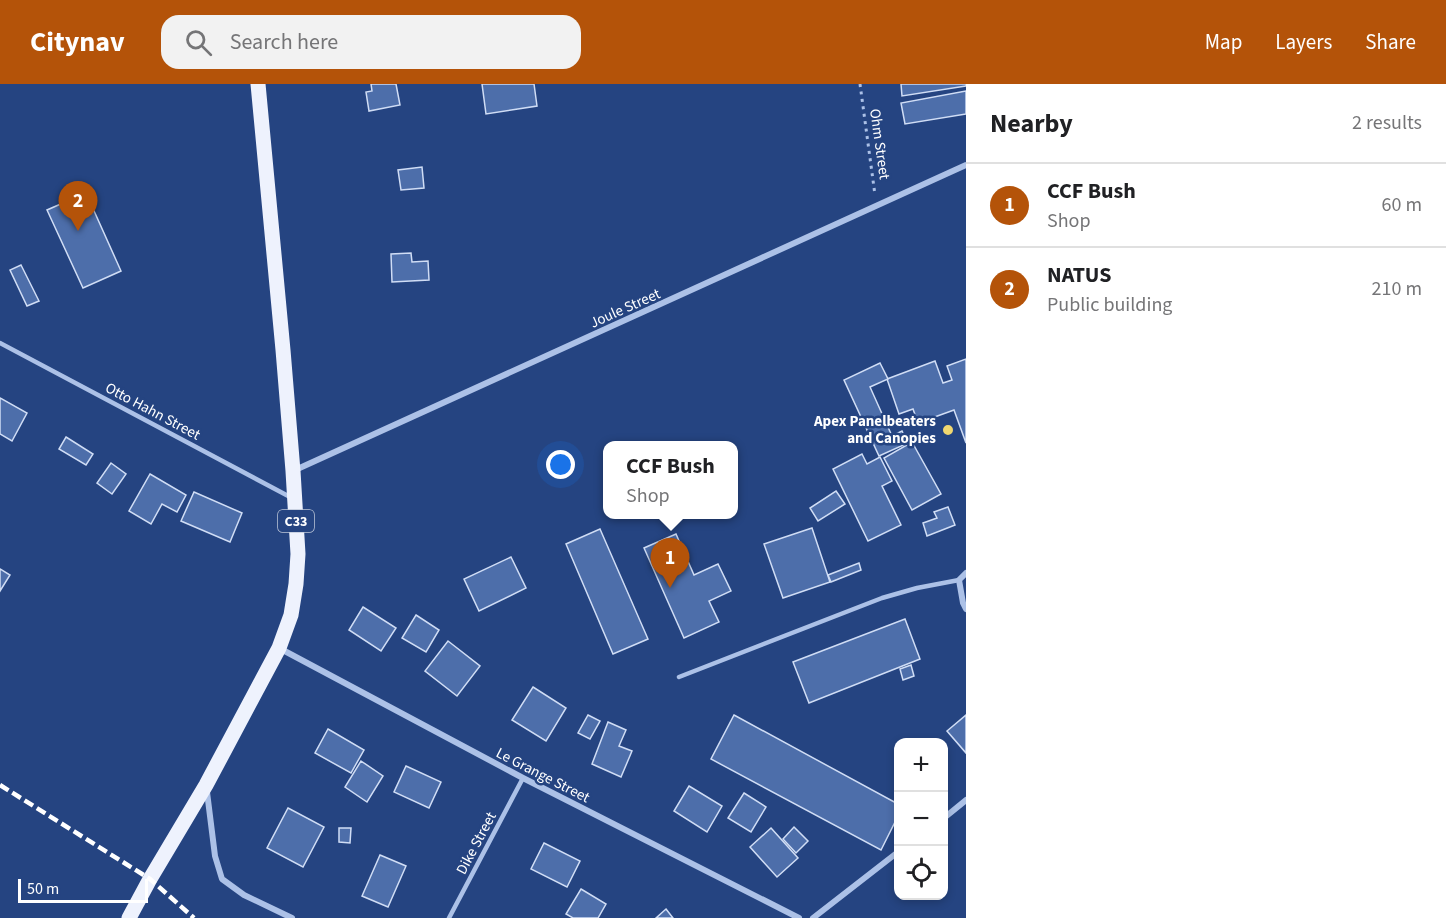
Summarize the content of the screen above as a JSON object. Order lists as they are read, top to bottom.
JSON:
{
  "streets": {
    "main road": ["C33"],
    "street": ["Joule Street", "Le Grange Street"],
    "lane": ["Otto Hahn Street", "Dike Street"],
    "path": ["Ohm Street"]
  },
  "crossings": [
    ["Ohm Street", "Joule Street"],
    ["Joule Street", "C33"],
    ["Otto Hahn Street", "C33"],
    ["C33", "Le Grange Street"],
    ["Le Grange Street", "Dike Street"]
  ],
  "places": ["Apex Panelbeaters and Canopies"],
  "scale_bar": "50 m",
  "page": {
    "header": "Citynav",
    "search": "Search here",
    "nav": ["Map", "Layers", "Share"],
    "heading": ["Nearby", "2 results"],
    "list": [
      {
        "mark": "1",
        "name": "CCF Bush",
        "note": "Shop",
        "value": "60 m"
      },
      {
        "mark": "2",
        "name": "NATUS",
        "note": "Public building",
        "value": "210 m"
      }
    ],
    "pins": ["2", "1"],
    "popup": ["CCF Bush", "Shop"],
    "map_buttons": ["+", "−"],
    "scale": "50 m"
  }
}
